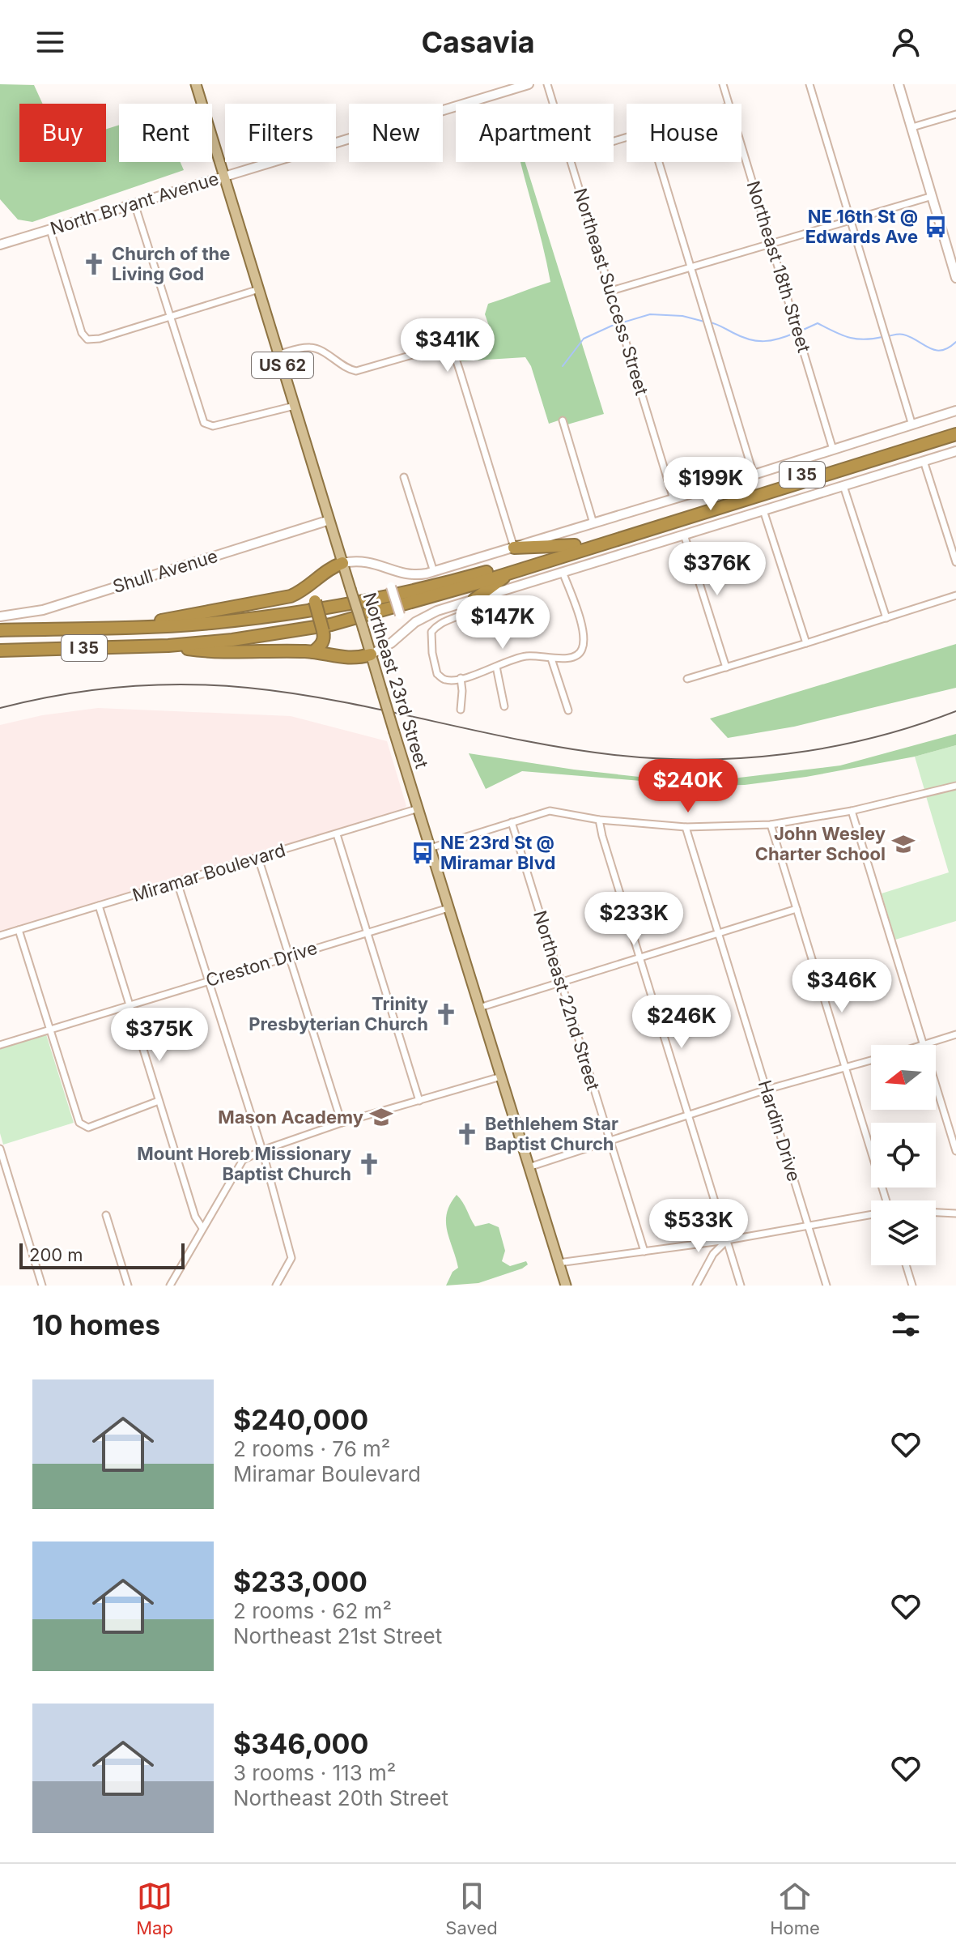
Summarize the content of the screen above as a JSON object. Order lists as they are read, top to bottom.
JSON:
{
  "streets": {
    "highway": ["I 35"],
    "main road": [
      "North Bryant Avenue",
      "US 62",
      "Shull Avenue",
      "Northeast 23rd Street"
    ],
    "street": [
      "Northeast 18th Street",
      "Northeast Success Street",
      "Miramar Boulevard",
      "Creston Drive",
      "Northeast 22nd Street",
      "Hardin Drive"
    ]
  },
  "crossings": [
    ["North Bryant Avenue", "Northeast 23rd Street"],
    ["Shull Avenue", "Northeast 23rd Street"],
    ["Northeast 23rd Street", "Miramar Boulevard"],
    ["Northeast 23rd Street", "Creston Drive"]
  ],
  "places": {
    "bus stop": ["NE 16th St @ Edwards Ave", "NE 23rd St @ Miramar Blvd"],
    "church": [
      "Church of the Living God",
      "Trinity Presbyterian Church",
      "Bethlehem Star Baptist Church",
      "Mount Horeb Missionary Baptist Church"
    ],
    "school or university": ["John Wesley Charter School", "Mason Academy"]
  },
  "scale_bar": "200 m",
  "north": "left",
  "page": {
    "header": "Casavia",
    "chip": [
      "Buy",
      "Rent",
      "Filters",
      "New",
      "Apartment",
      "House"
    ],
    "price": [
      "$341K",
      "$199K",
      "$376K",
      "$147K",
      "$240K",
      "$233K",
      "$346K",
      "$246K",
      "$375K",
      "$533K"
    ],
    "scale": "200 m",
    "heading": "10 homes",
    "list": [
      {
        "name": "$240,000",
        "note": "2 rooms · 76 m² · Miramar Boulevard"
      },
      {
        "name": "$233,000",
        "note": "2 rooms · 62 m² · Northeast 21st Street"
      },
      {
        "name": "$346,000",
        "note": "3 rooms · 113 m² · Northeast 20th Street"
      }
    ],
    "tabs": ["Map", "Saved", "Home"]
  }
}
